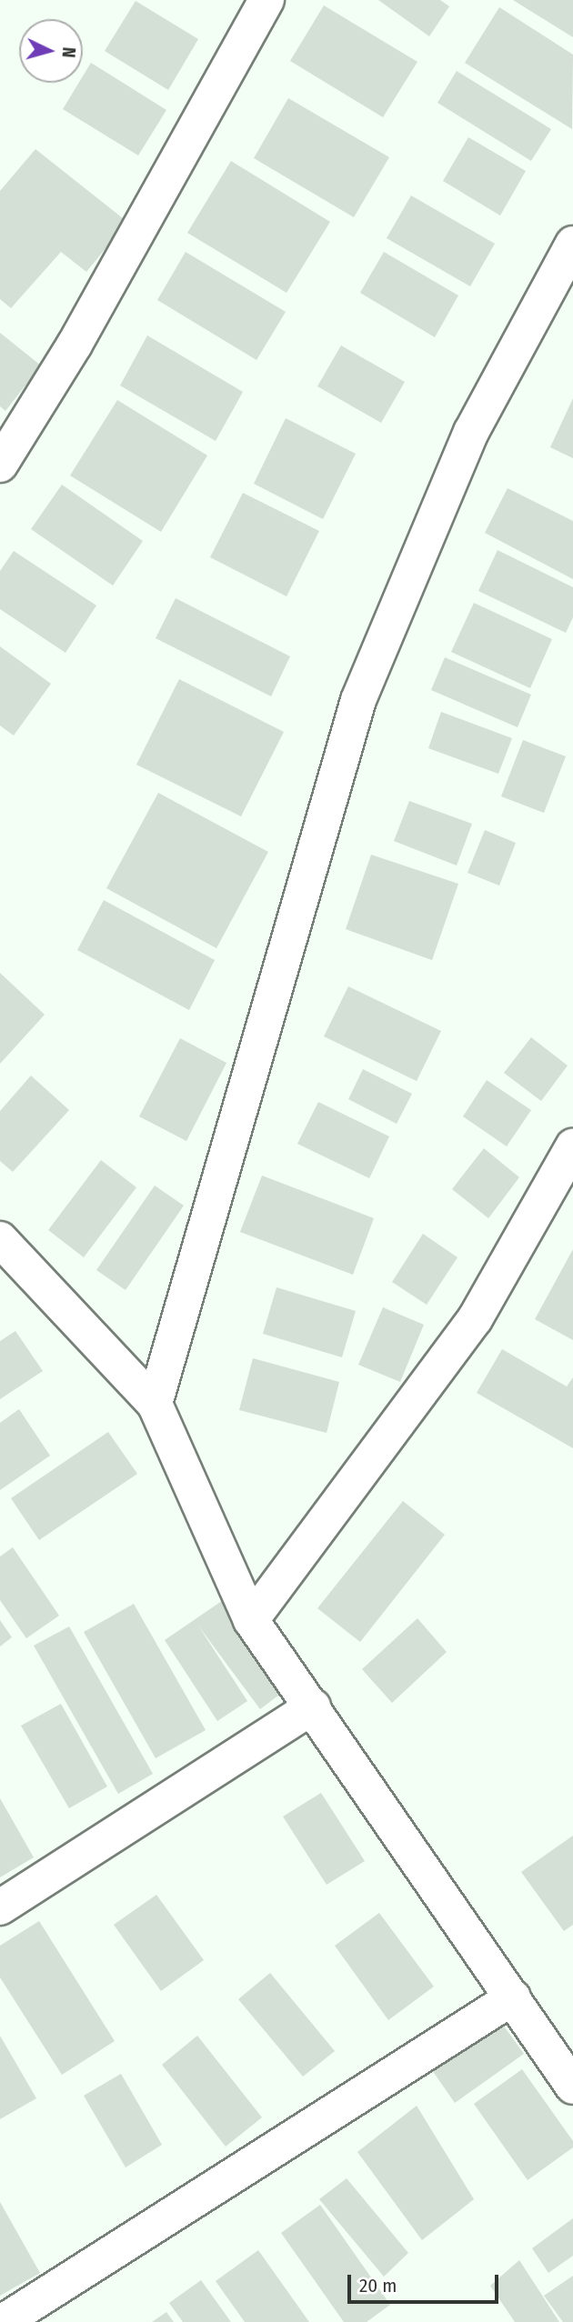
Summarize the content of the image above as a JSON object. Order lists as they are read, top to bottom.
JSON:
{
  "scale_bar": "20 m",
  "north": "right"
}
